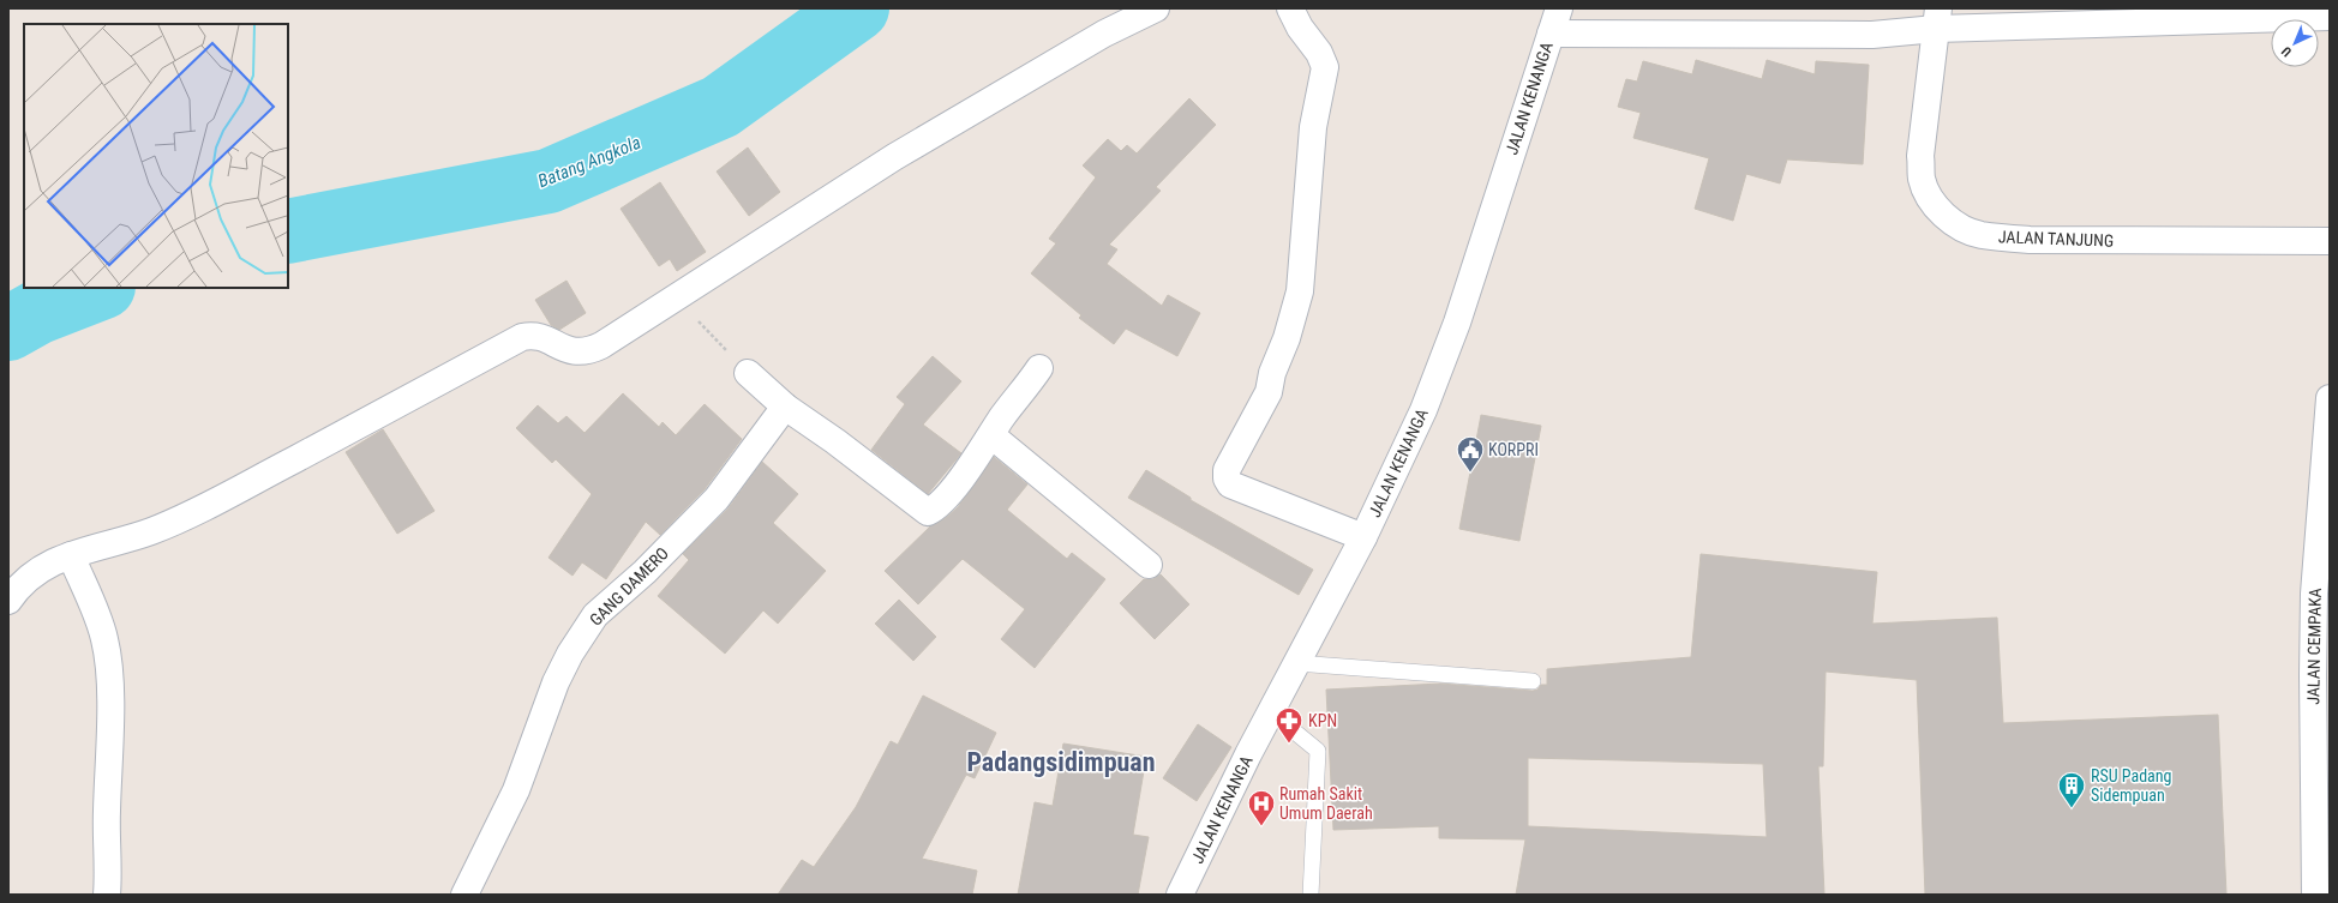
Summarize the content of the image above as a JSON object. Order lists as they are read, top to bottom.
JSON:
{
  "streets": {
    "street": [
      "JALAN KENANGA",
      "JALAN TANJUNG",
      "GANG DAMERO",
      "JALAN CEMPAKA"
    ]
  },
  "districts": ["Padangsidimpuan"],
  "water": ["Batang Angkola"],
  "places": {
    "public building": ["KORPRI"],
    "pharmacy": ["KPN"],
    "building": ["RSU Padang Sidempuan"],
    "hospital": ["Rumah Sakit Umum Daerah"]
  },
  "north": "bottom left"
}
